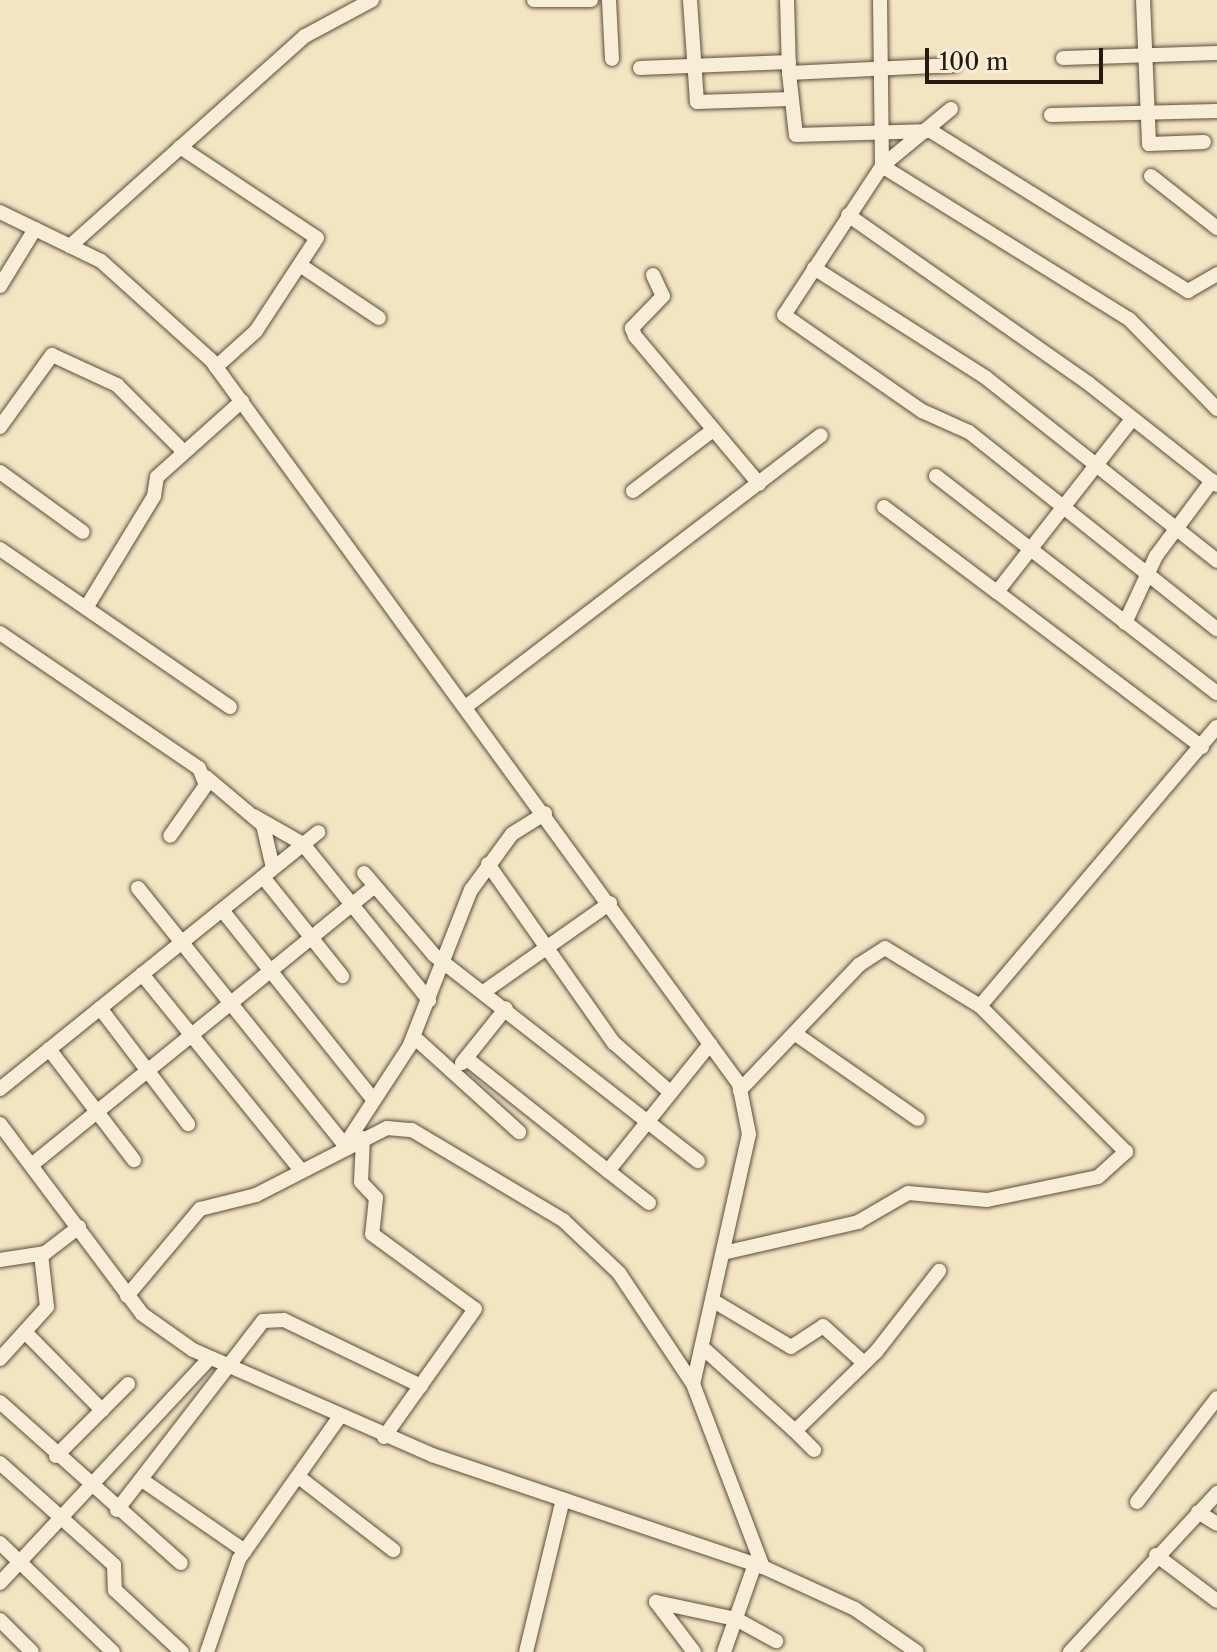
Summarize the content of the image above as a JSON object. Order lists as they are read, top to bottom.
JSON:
{
  "scale_bar": "100 m"
}
